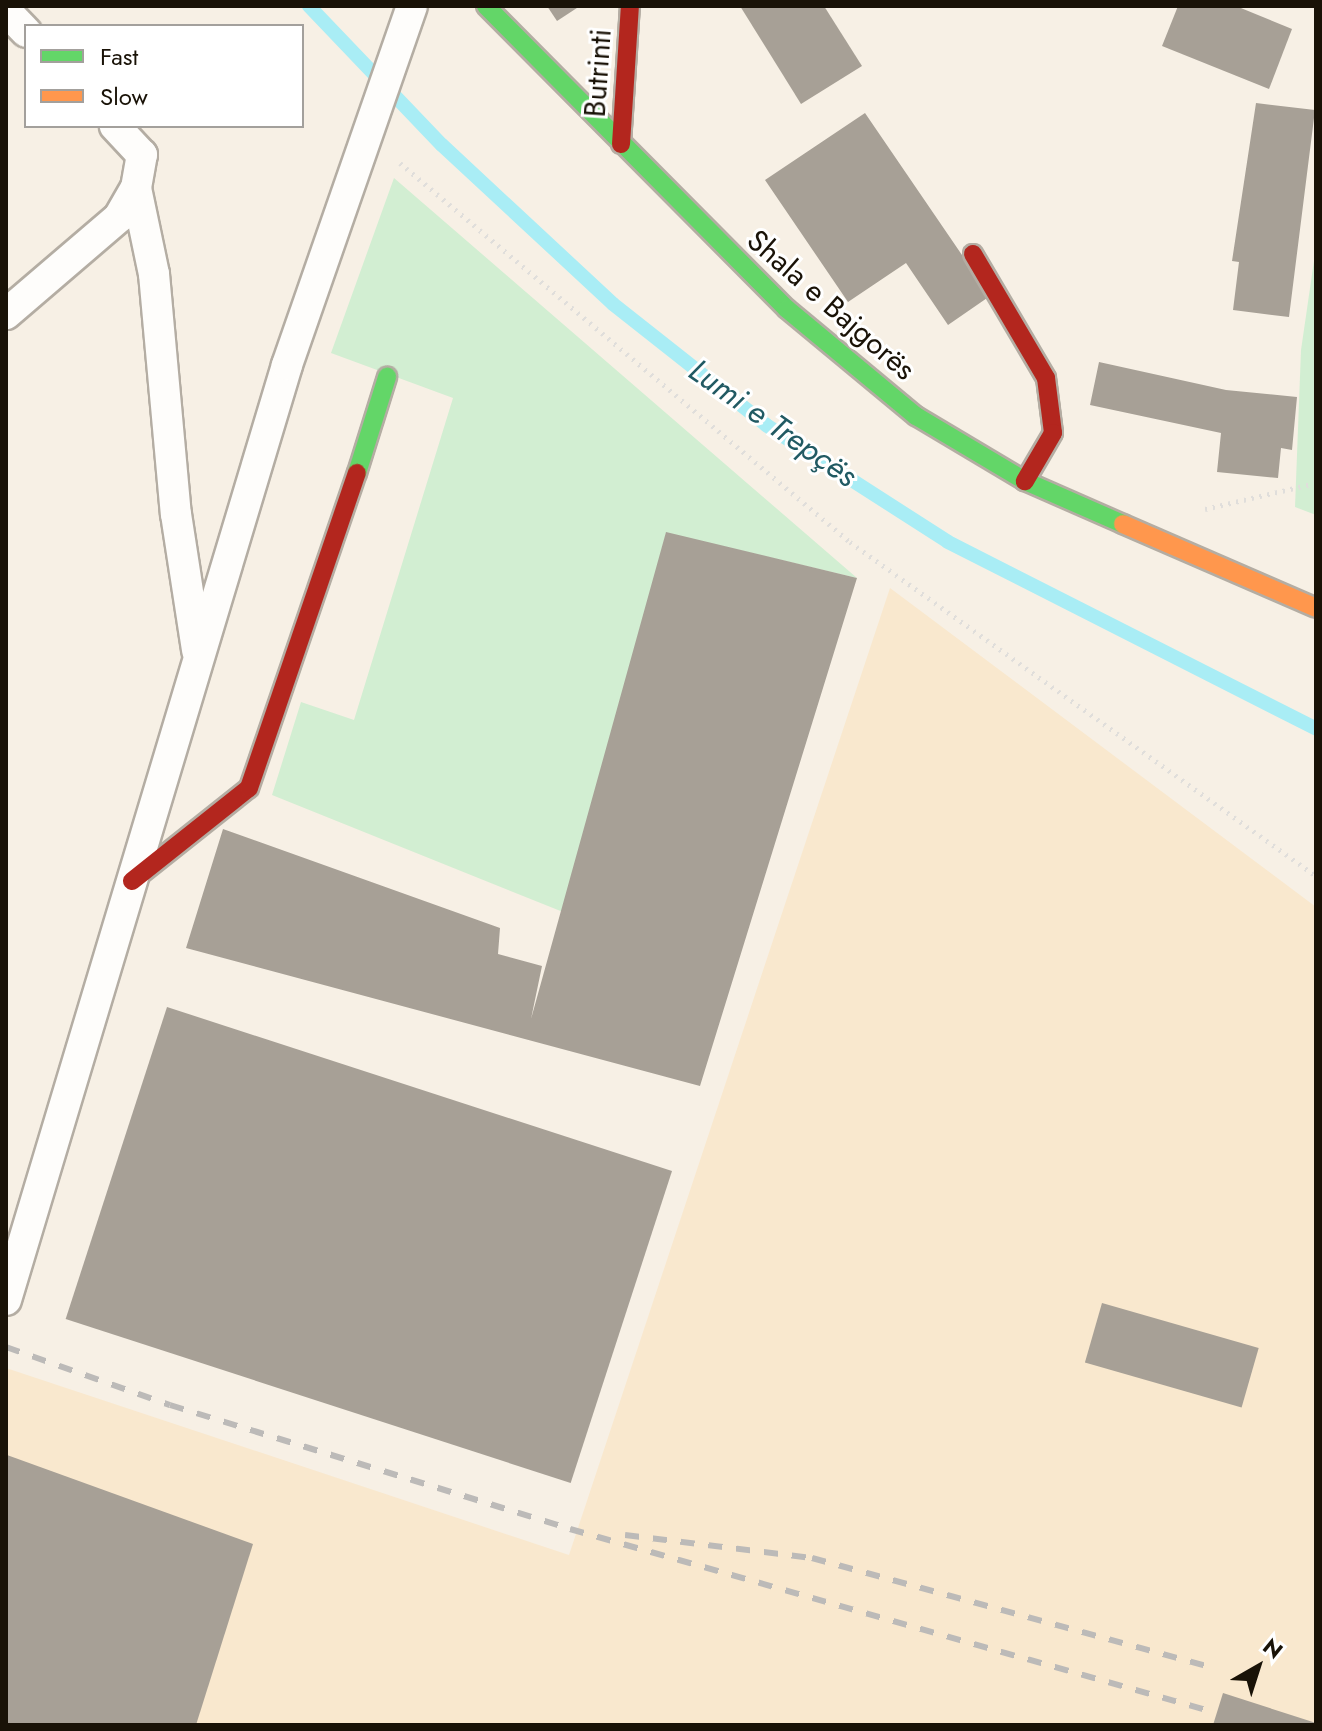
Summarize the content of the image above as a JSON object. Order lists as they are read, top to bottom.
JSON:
{
  "streets": {
    "main road": ["Butrinti", "Shala e Bajgorës"]
  },
  "crossings": [
    ["Butrinti", "Shala e Bajgorës"]
  ],
  "water": ["Lumi e Trepçës"],
  "legend": ["Fast", "Slow"],
  "north": "top right"
}
